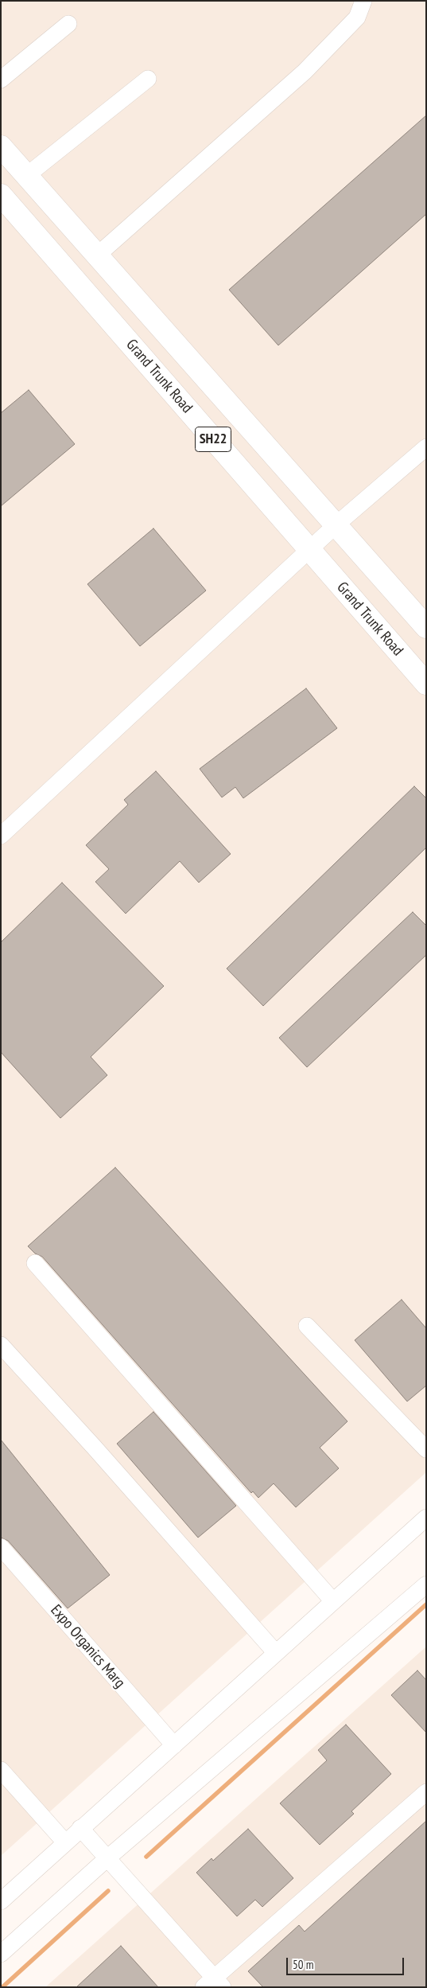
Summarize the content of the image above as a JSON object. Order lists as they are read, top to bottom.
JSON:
{
  "streets": {
    "highway": ["Grand Trunk Road", "SH22"],
    "street": ["Expo Organics Marg"]
  },
  "scale_bar": "50 m"
}
